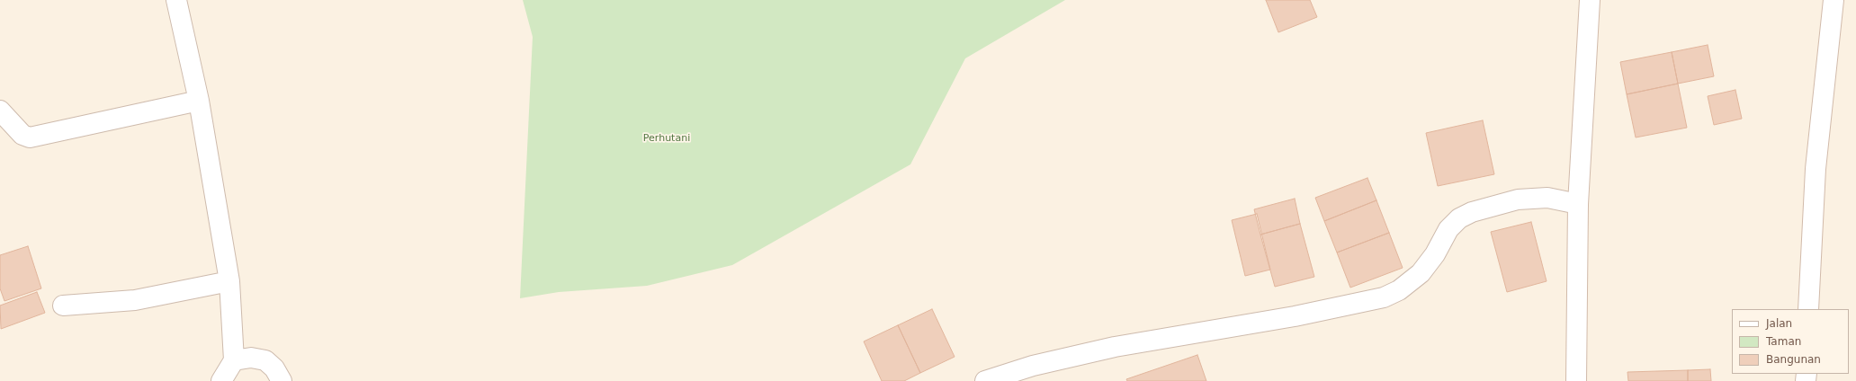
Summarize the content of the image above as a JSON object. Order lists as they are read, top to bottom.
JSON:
{
  "parks": ["Perhutani"],
  "legend": ["Jalan", "Taman", "Bangunan"]
}
